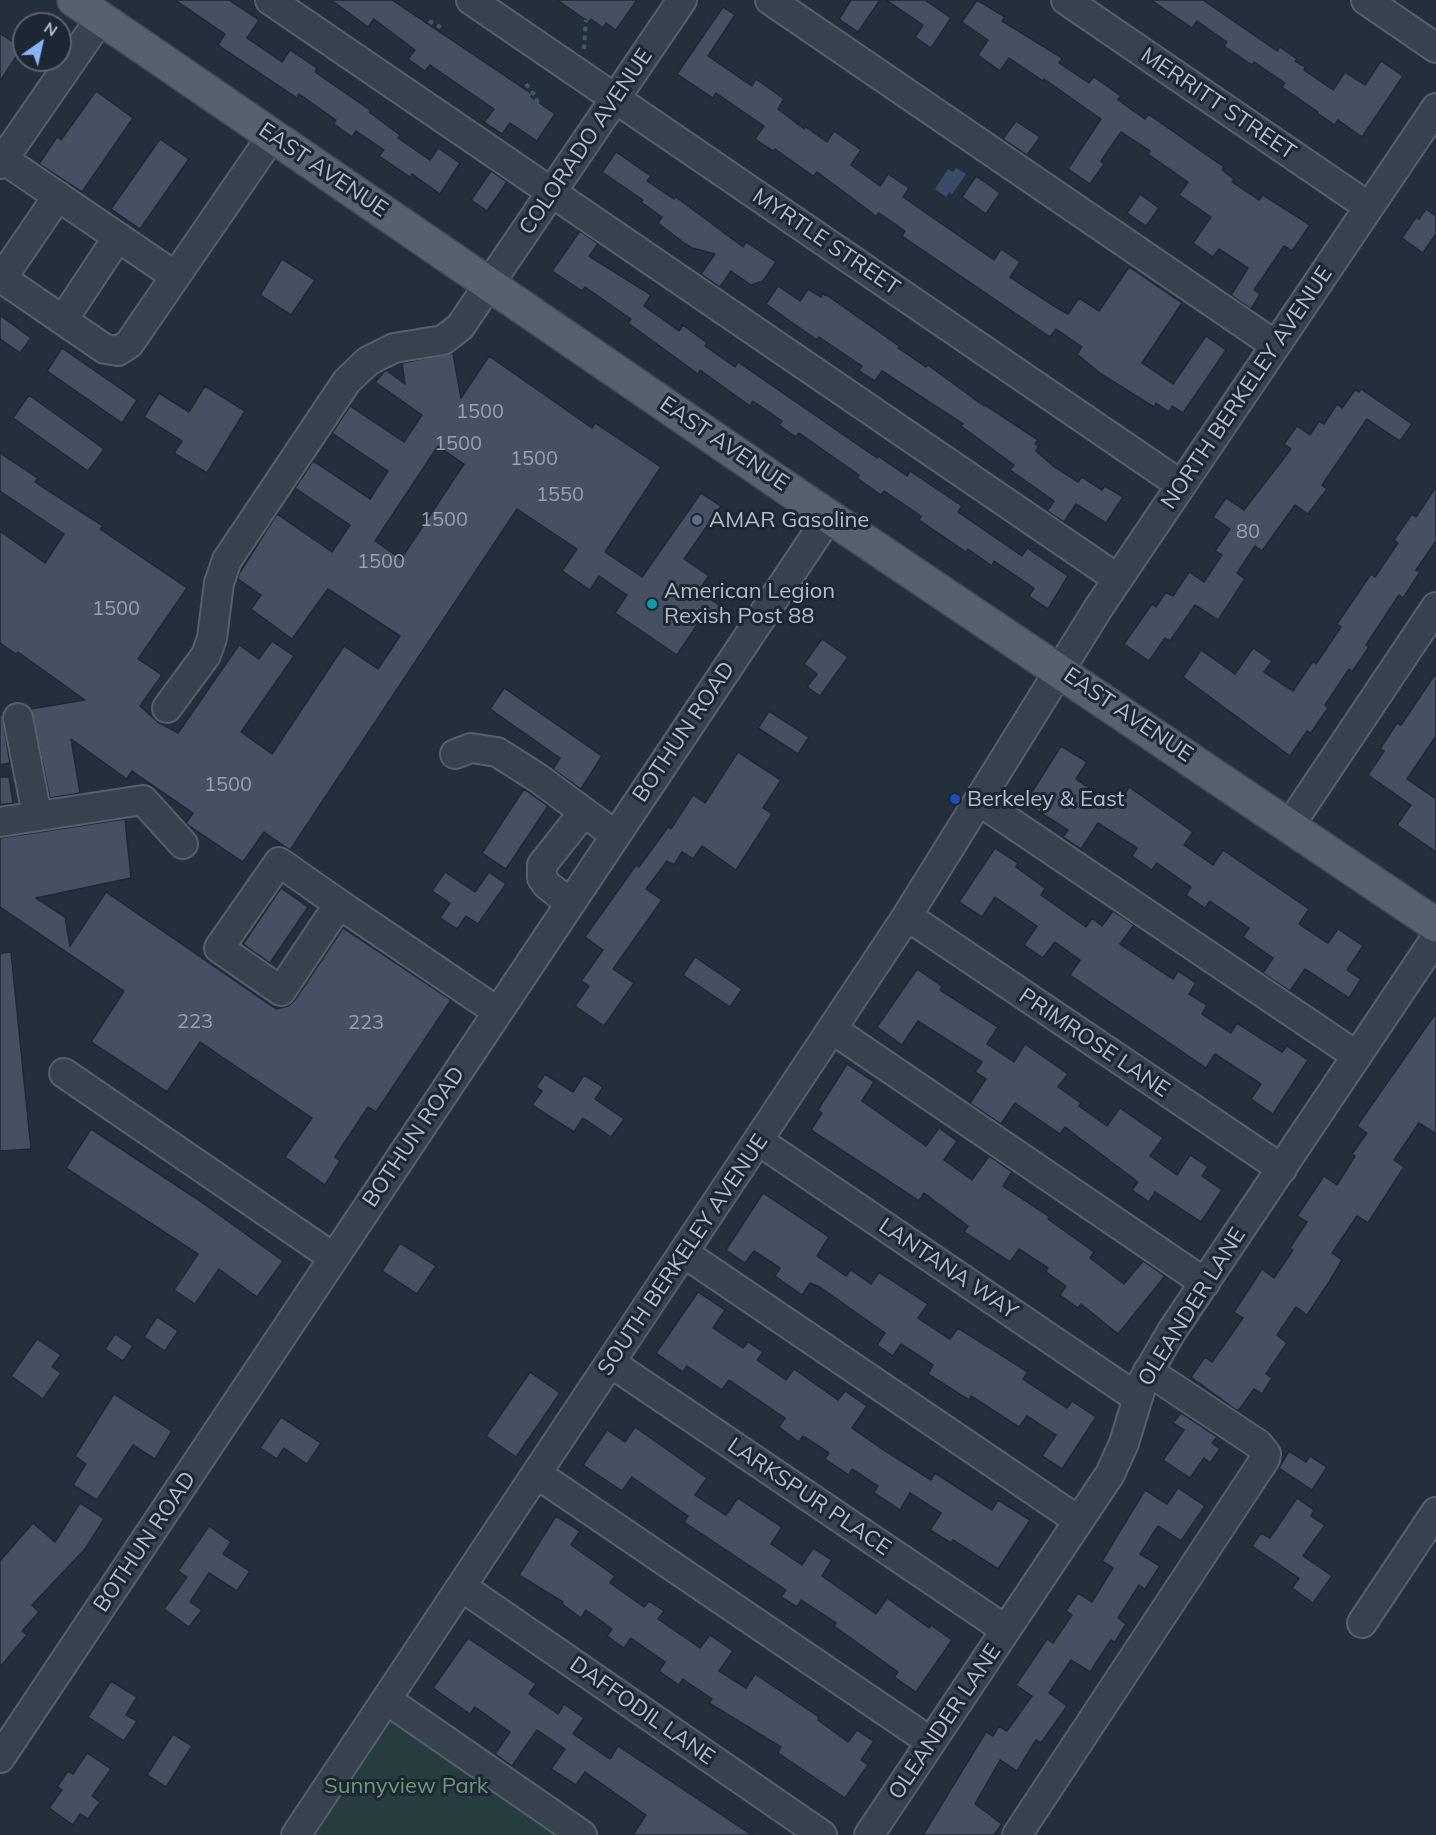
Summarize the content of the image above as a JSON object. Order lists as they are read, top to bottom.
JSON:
{
  "streets": {
    "main road": ["EAST AVENUE"],
    "street": [
      "MERRITT STREET",
      "COLORADO AVENUE",
      "MYRTLE STREET",
      "NORTH BERKELEY AVENUE",
      "BOTHUN ROAD",
      "PRIMROSE LANE",
      "SOUTH BERKELEY AVENUE",
      "LANTANA WAY",
      "OLEANDER LANE",
      "LARKSPUR PLACE",
      "DAFFODIL LANE"
    ]
  },
  "crossings": [
    ["MERRITT STREET", "NORTH BERKELEY AVENUE"],
    ["COLORADO AVENUE", "EAST AVENUE"],
    ["COLORADO AVENUE", "MYRTLE STREET"],
    ["EAST AVENUE", "NORTH BERKELEY AVENUE"],
    ["EAST AVENUE", "BOTHUN ROAD"],
    ["EAST AVENUE", "SOUTH BERKELEY AVENUE"],
    ["MYRTLE STREET", "NORTH BERKELEY AVENUE"],
    ["NORTH BERKELEY AVENUE", "SOUTH BERKELEY AVENUE"],
    ["PRIMROSE LANE", "SOUTH BERKELEY AVENUE"],
    ["PRIMROSE LANE", "OLEANDER LANE"],
    ["SOUTH BERKELEY AVENUE", "LANTANA WAY"],
    ["SOUTH BERKELEY AVENUE", "LARKSPUR PLACE"],
    ["SOUTH BERKELEY AVENUE", "DAFFODIL LANE"],
    ["LANTANA WAY", "OLEANDER LANE"],
    ["OLEANDER LANE", "LARKSPUR PLACE"]
  ],
  "parks": ["Sunnyview Park"],
  "places": ["AMAR Gasoline", "American Legion Rexish Post 88", "Berkeley & East"],
  "house_numbers": [
    "1500",
    "1500",
    "1500",
    "1550",
    "1500",
    "80",
    "1500",
    "1500",
    "1500",
    "223",
    "223"
  ],
  "north": "top right"
}
